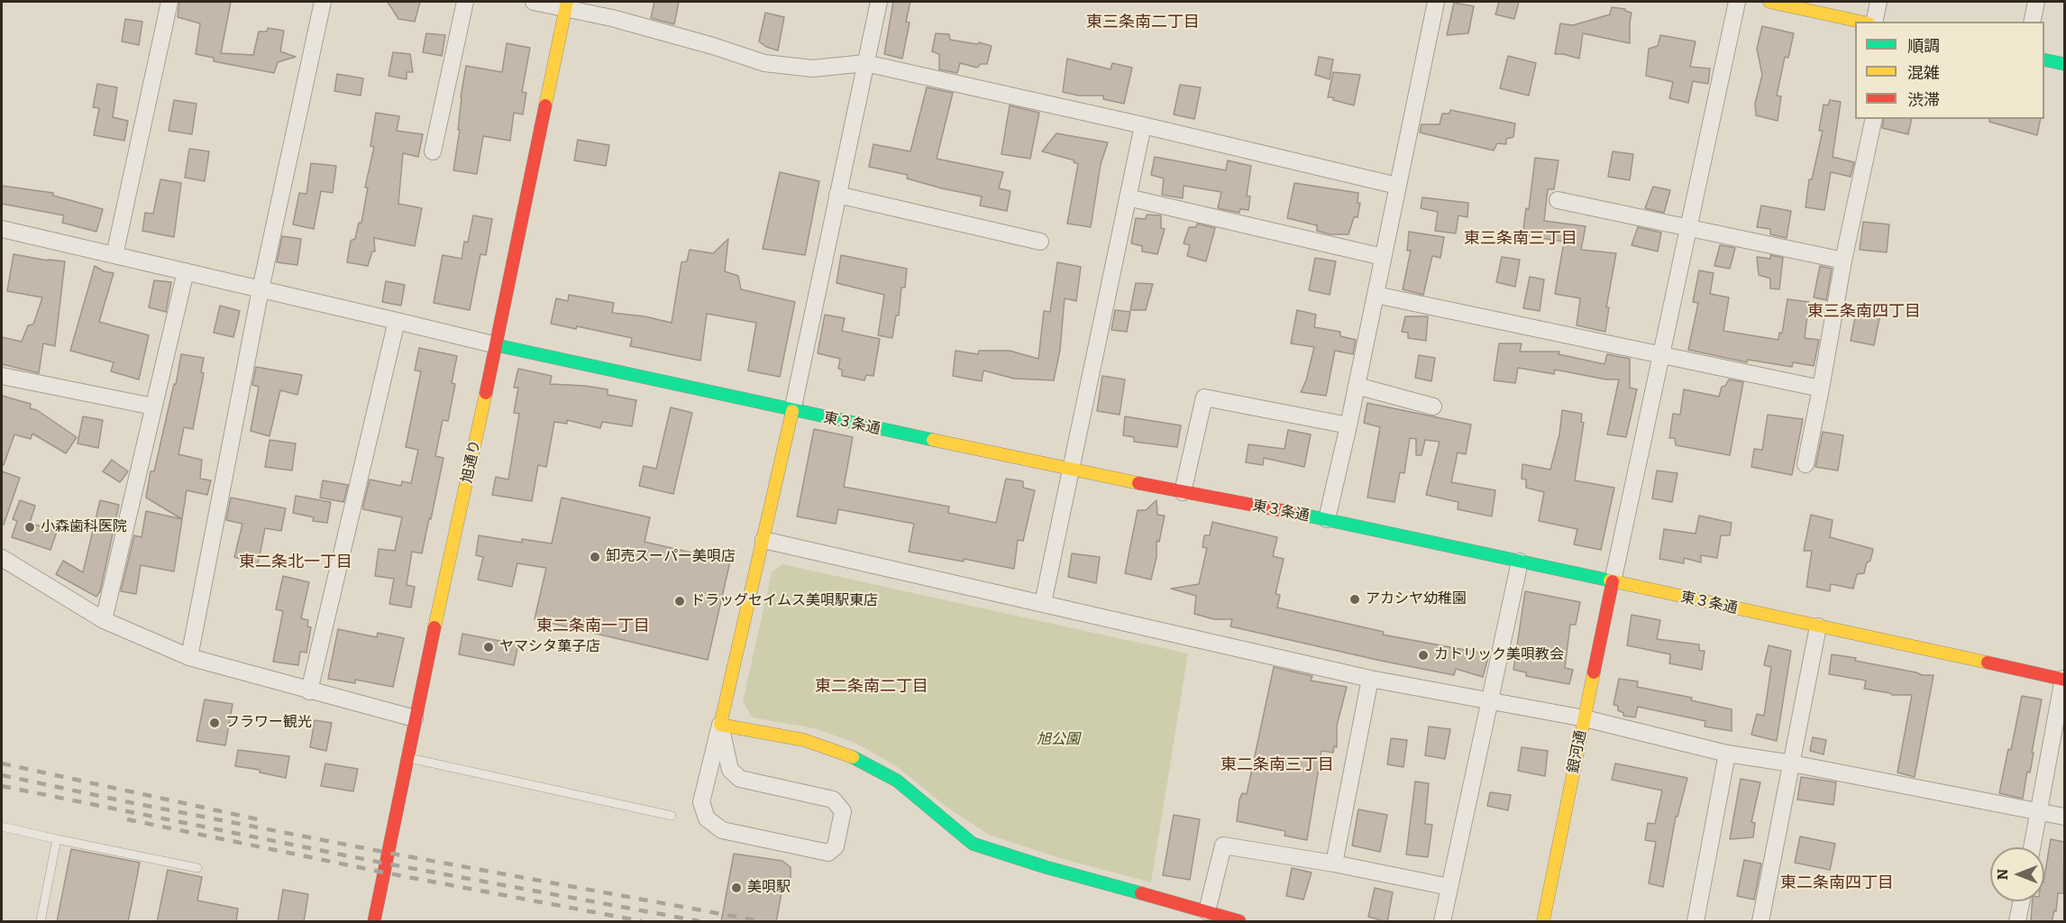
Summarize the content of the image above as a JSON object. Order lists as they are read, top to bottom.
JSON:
{
  "streets": {
    "street": ["東３条通", "旭通り", "銀河通"]
  },
  "crossings": [
    ["東３条通", "旭通り"],
    ["東３条通", "銀河通"]
  ],
  "districts": [
    "東三条南二丁目",
    "東三条南三丁目",
    "東三条南四丁目",
    "東二条北一丁目",
    "東二条南一丁目",
    "東二条南二丁目",
    "東二条南三丁目",
    "東二条南四丁目"
  ],
  "parks": ["旭公園"],
  "places": [
    "小森歯科医院",
    "卸売スーパー美唄店",
    "アカシヤ幼稚園",
    "ドラッグセイムス美唄駅東店",
    "ヤマシタ菓子店",
    "カトリック美唄教会",
    "フラワー観光",
    "美唄駅"
  ],
  "legend": ["順調", "混雑", "渋滞"],
  "north": "left"
}
